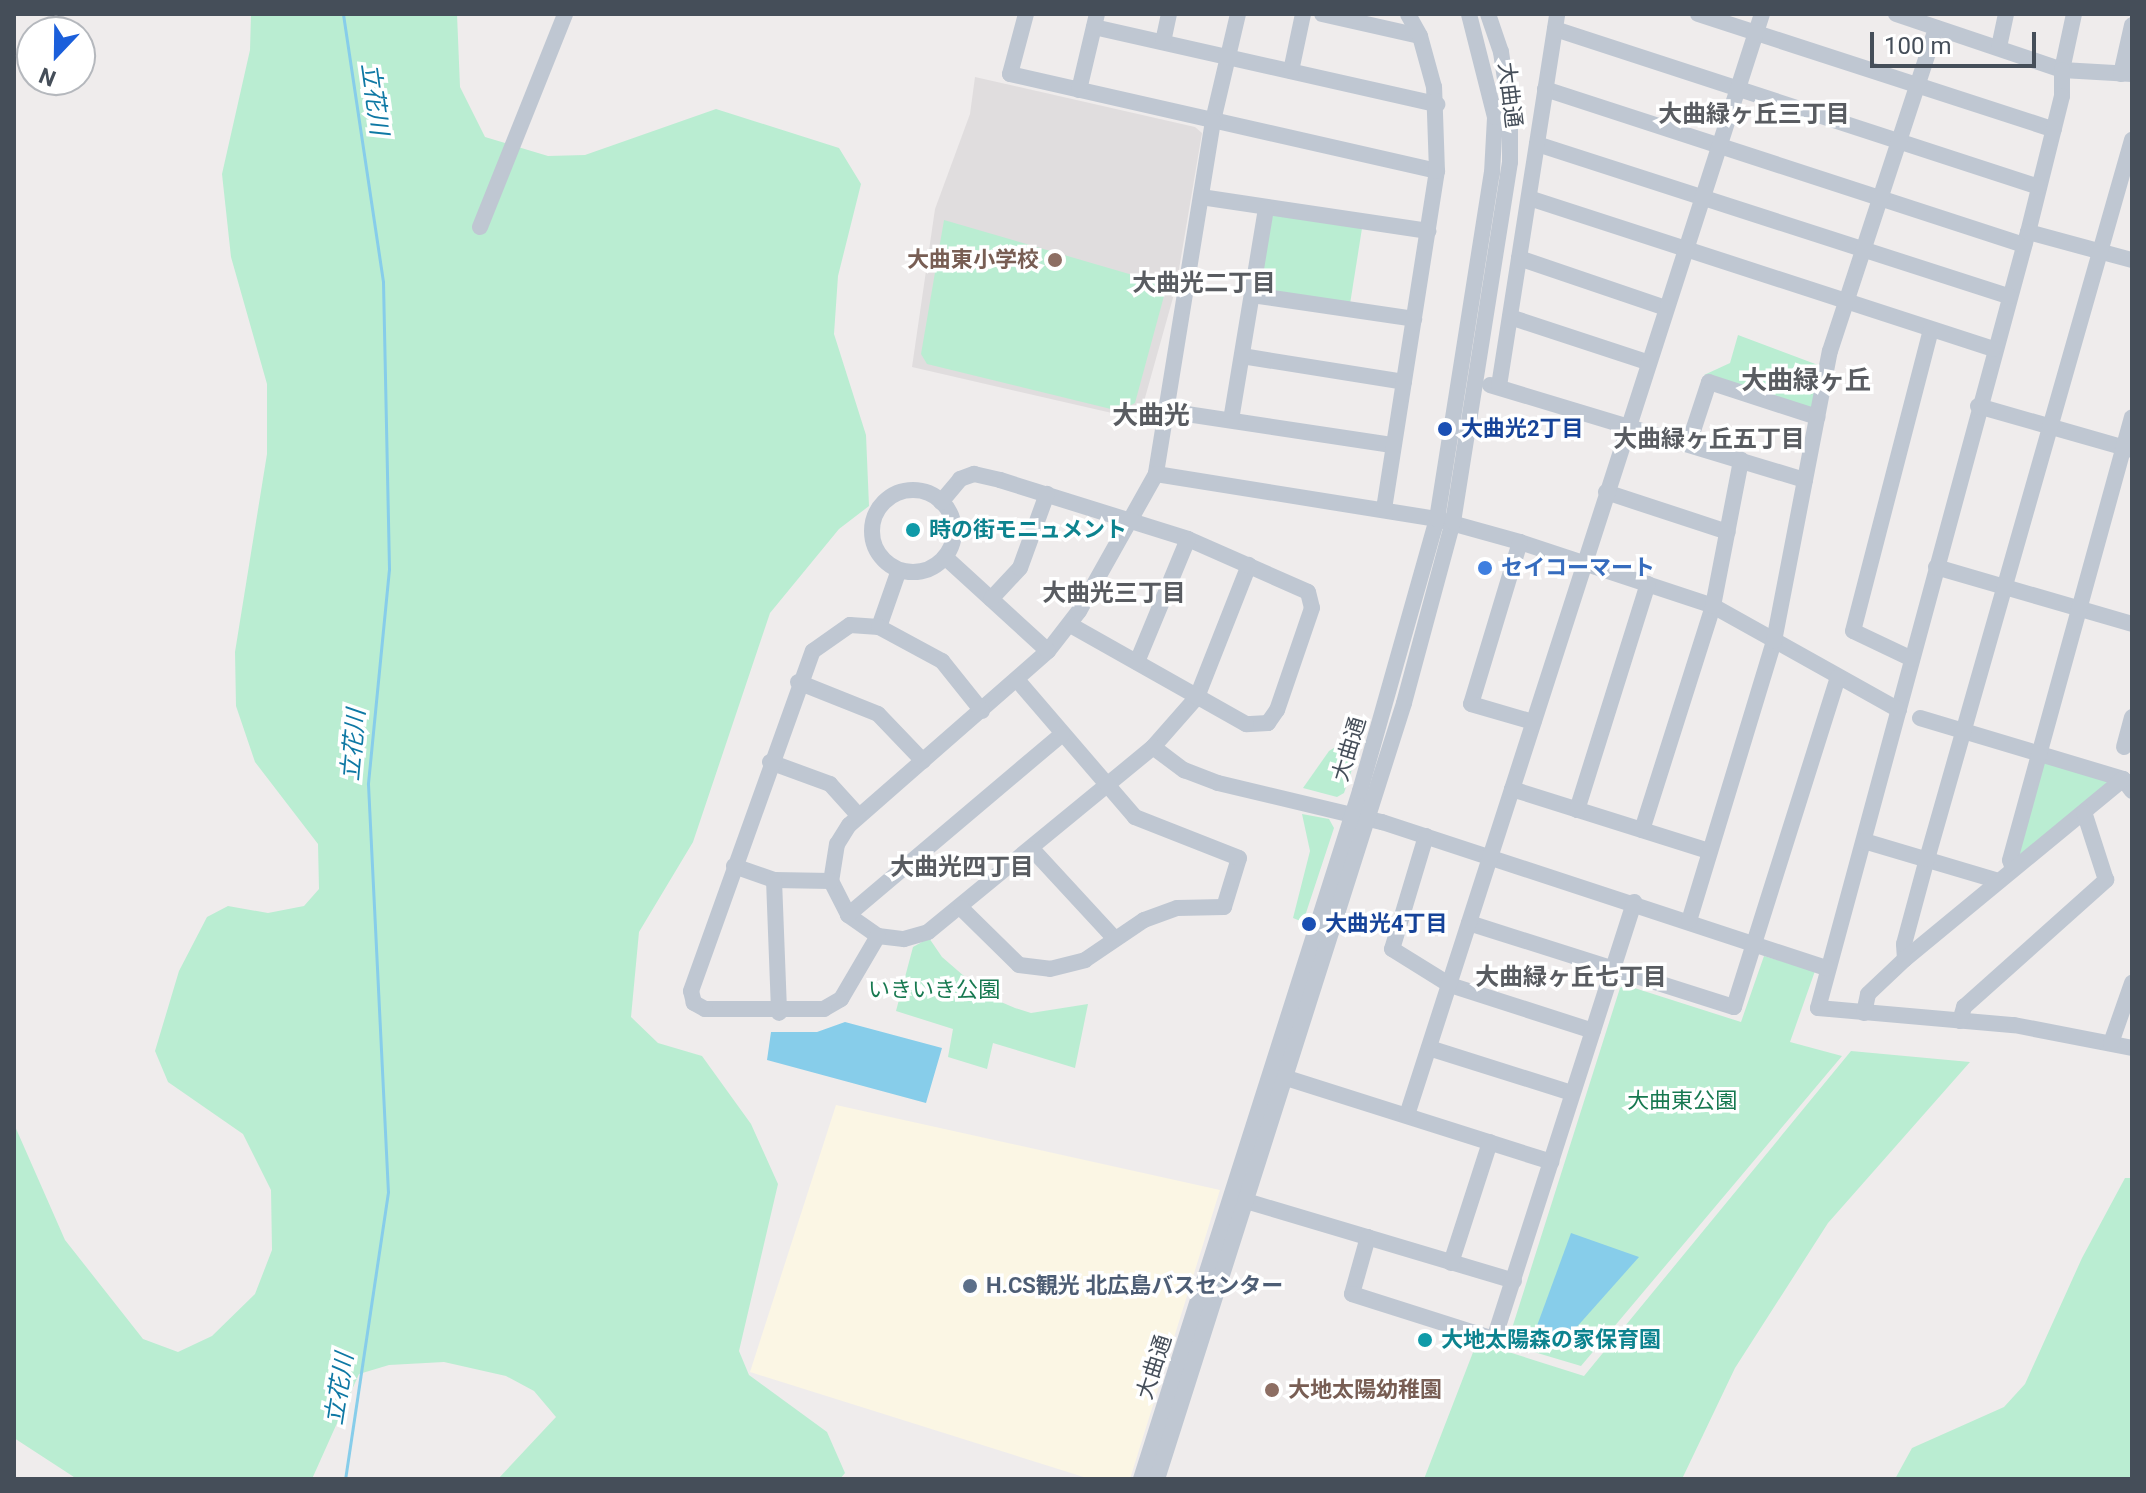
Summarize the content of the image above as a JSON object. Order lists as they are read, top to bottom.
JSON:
{
  "streets": {
    "street": ["大曲通"]
  },
  "districts": [
    "大曲緑ヶ丘三丁目",
    "大曲光二丁目",
    "大曲緑ヶ丘",
    "大曲光",
    "大曲緑ヶ丘五丁目",
    "大曲光三丁目",
    "大曲光四丁目",
    "大曲緑ヶ丘七丁目"
  ],
  "water": ["立花川"],
  "parks": ["いきいき公園", "大曲東公園"],
  "places": [
    "大曲東小学校",
    "大曲光2丁目",
    "時の街モニュメント",
    "セイコーマート",
    "大曲光4丁目",
    "H.CS観光 北広島バスセンター",
    "大地太陽森の家保育園",
    "大地太陽幼稚園"
  ],
  "scale_bar": "100 m",
  "north": "bottom"
}
